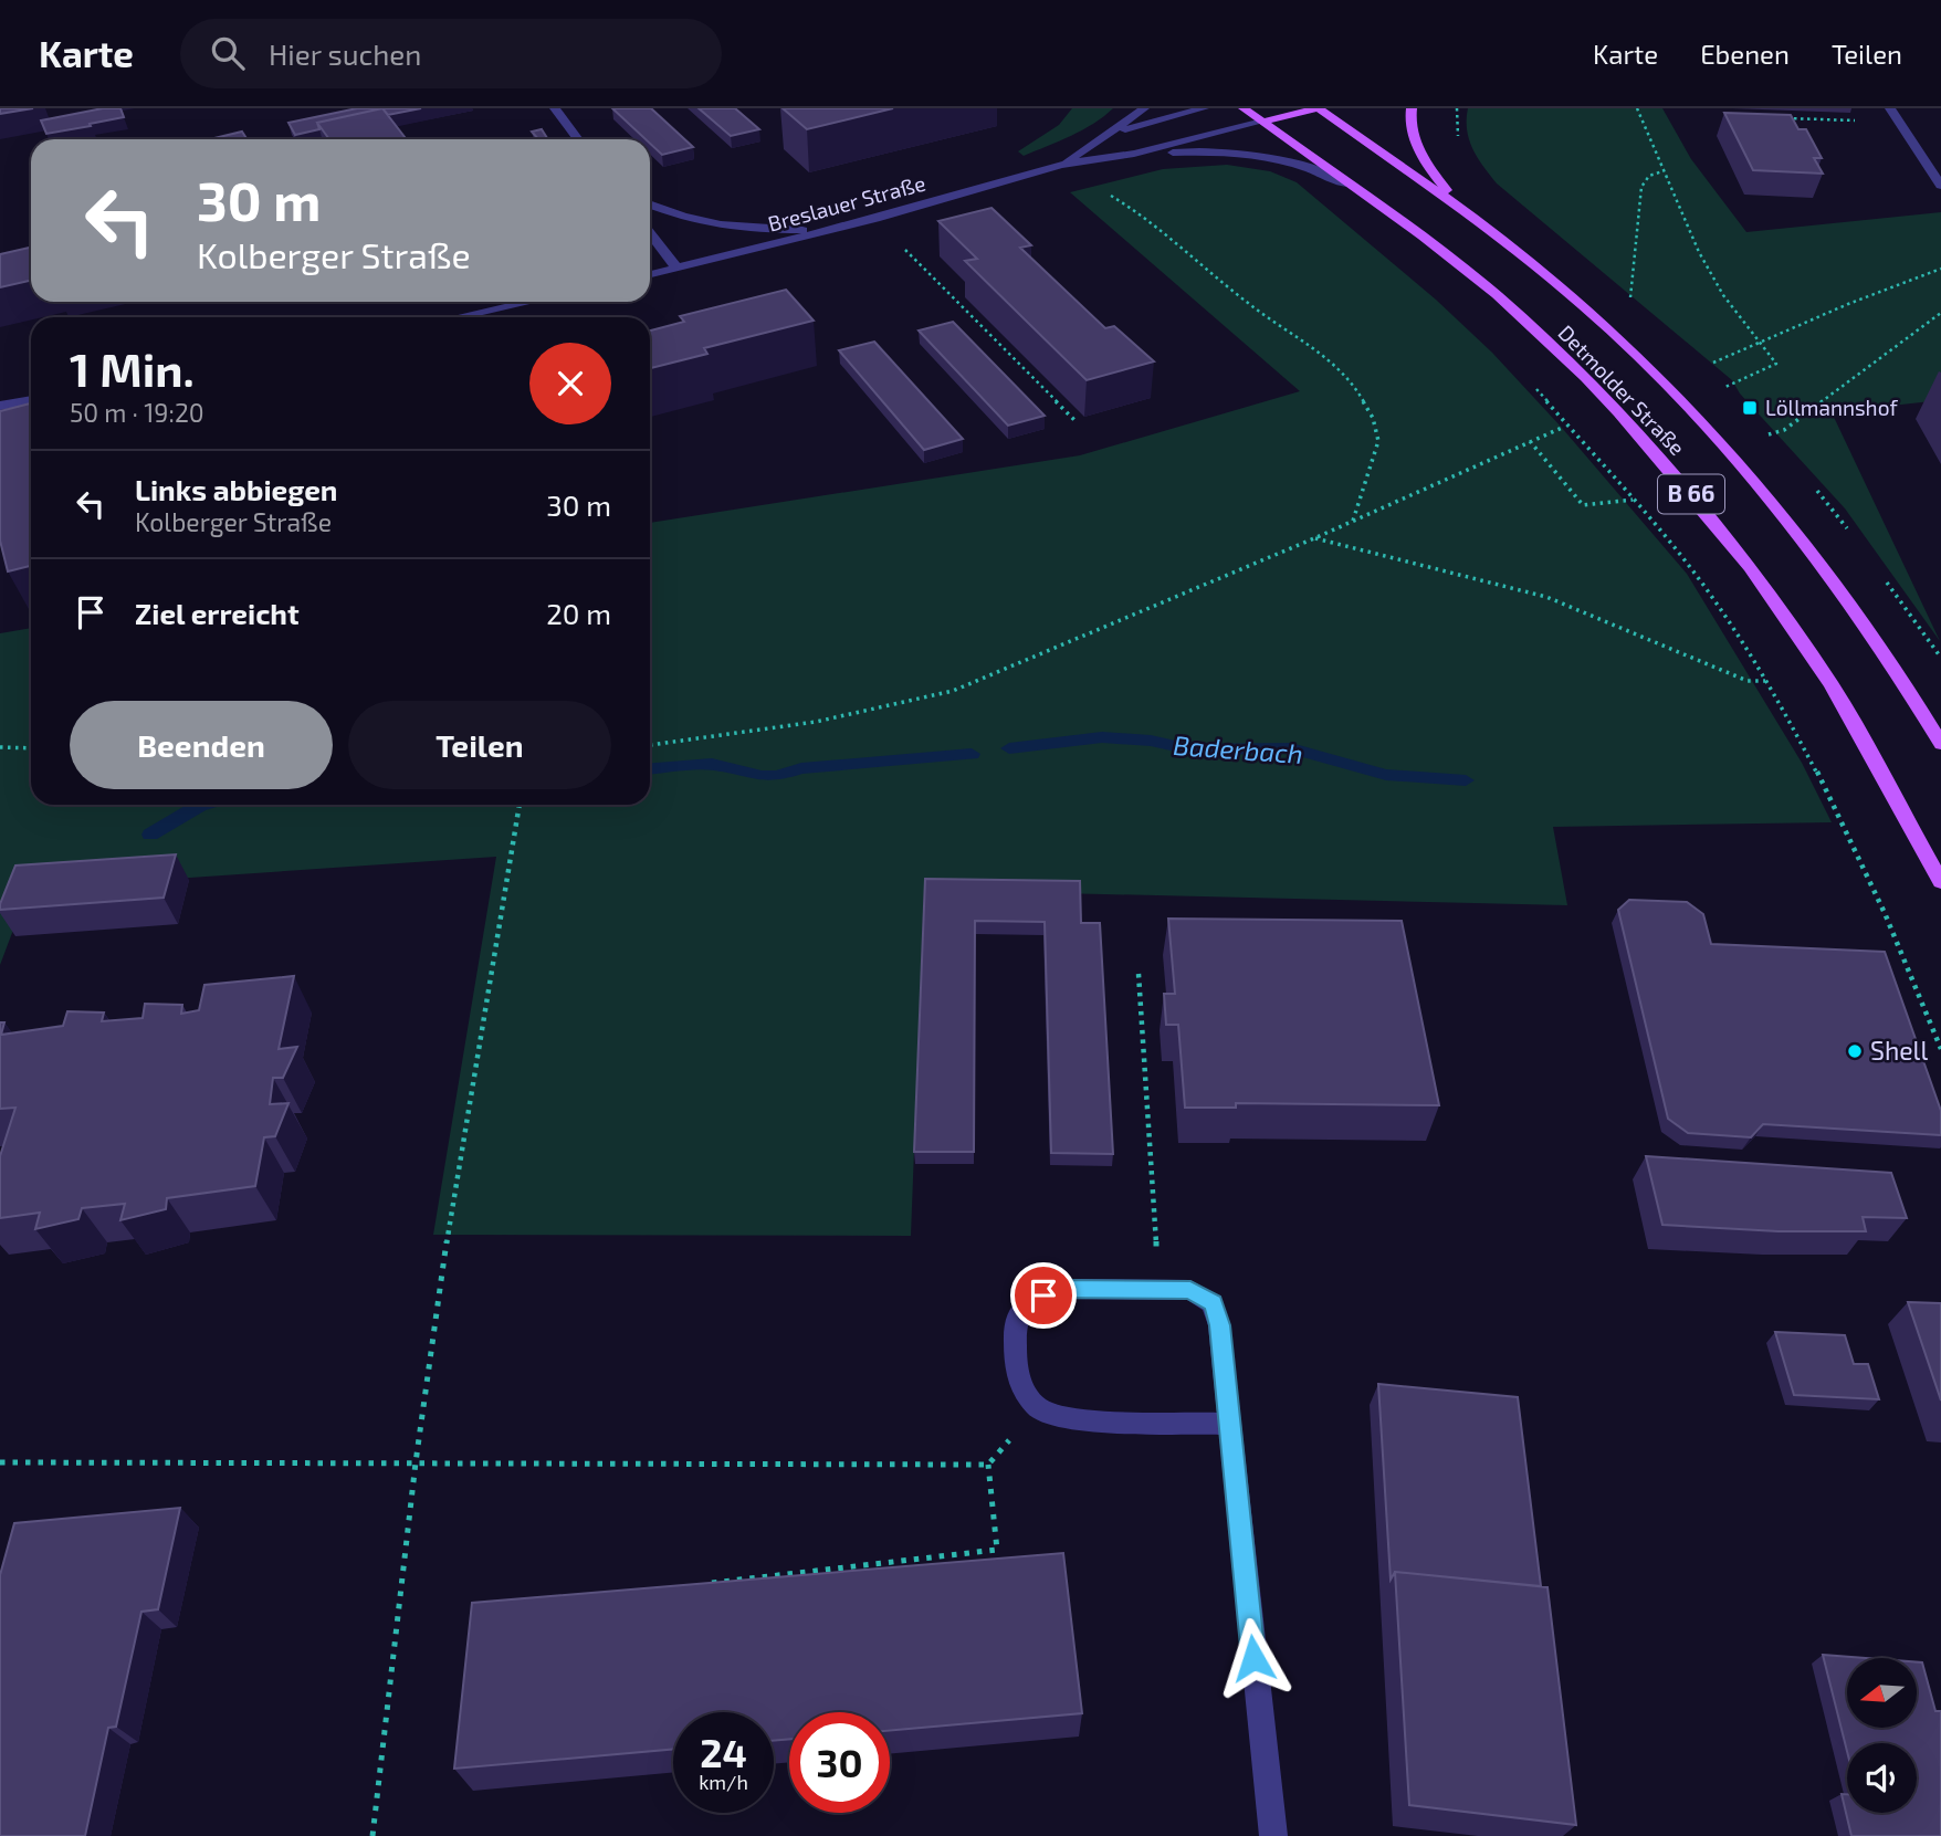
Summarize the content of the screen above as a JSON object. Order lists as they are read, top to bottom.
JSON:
{
  "streets": {
    "main road": ["Detmolder Straße", "B 66"],
    "street": ["Breslauer Straße"]
  },
  "crossings": [
    ["Breslauer Straße", "Detmolder Straße"]
  ],
  "water": ["Baderbach"],
  "places": {
    "transit": ["Löllmannshof"],
    "other": ["Shell"]
  },
  "north": "left",
  "page": {
    "header": "Karte",
    "search": "Hier suchen",
    "nav": ["Karte", "Ebenen", "Teilen"],
    "turn": ["30 m", "Kolberger Straße"],
    "heading": ["1 Min.", "50 m · 19:20"],
    "list": [
      {
        "name": "Links abbiegen",
        "note": "Kolberger Straße",
        "value": "30 m"
      },
      {
        "name": "Ziel erreicht",
        "value": "20 m"
      }
    ],
    "buttons": ["Beenden", "Teilen"],
    "speed": "24 km/h",
    "limit": "30"
  }
}
